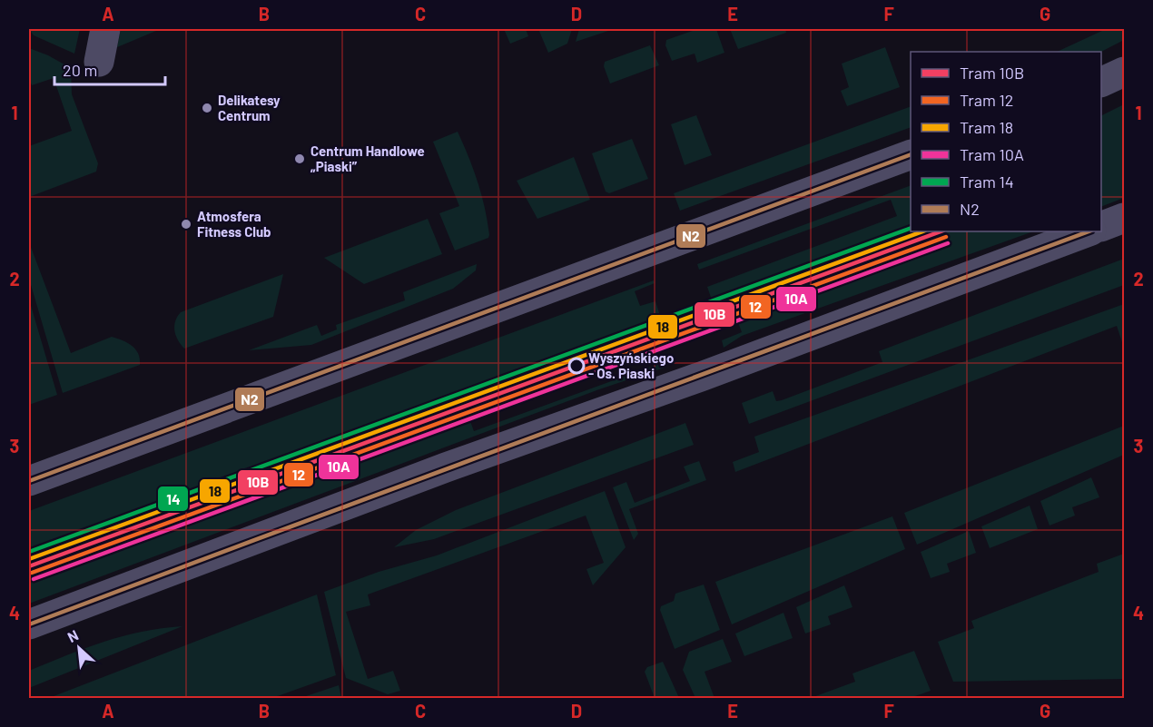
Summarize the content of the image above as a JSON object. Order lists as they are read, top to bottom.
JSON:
{
  "places": [
    "Delikatesy Centrum",
    "Centrum Handlowe „Piaski”",
    "Atmosfera Fitness Club",
    "Wyszyńskiego - Os. Piaski"
  ],
  "lines": [
    "transit line N2",
    "tram line 14",
    "tram line 10B",
    "tram line 18",
    "tram line 12",
    "tram line 10A"
  ],
  "legend": [
    "Tram 10B",
    "Tram 12",
    "Tram 18",
    "Tram 10A",
    "Tram 14",
    "N2"
  ],
  "scale_bar": "20 m",
  "north": "top left",
  "grid": {
    "columns": [
      "A",
      "B",
      "C",
      "D",
      "E",
      "F",
      "G"
    ],
    "rows": [
      "1",
      "2",
      "3",
      "4"
    ]
  }
}
